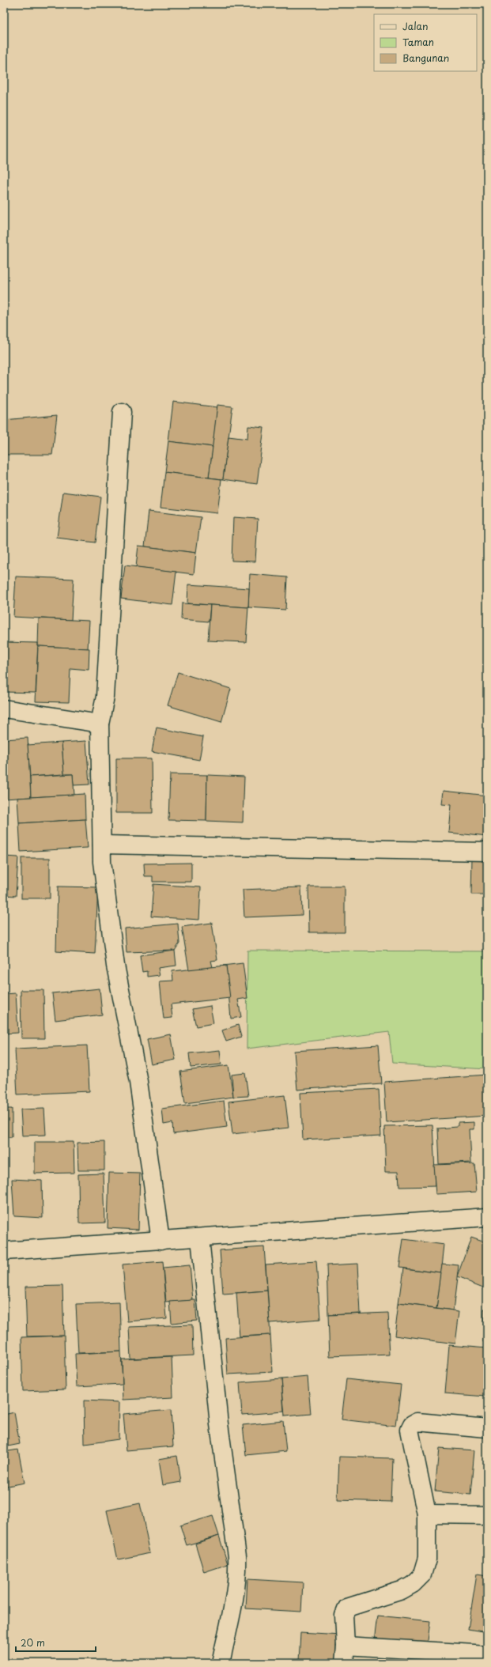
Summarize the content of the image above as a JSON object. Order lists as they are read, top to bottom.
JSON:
{
  "legend": ["Jalan", "Taman", "Bangunan"],
  "scale_bar": "20 m"
}
